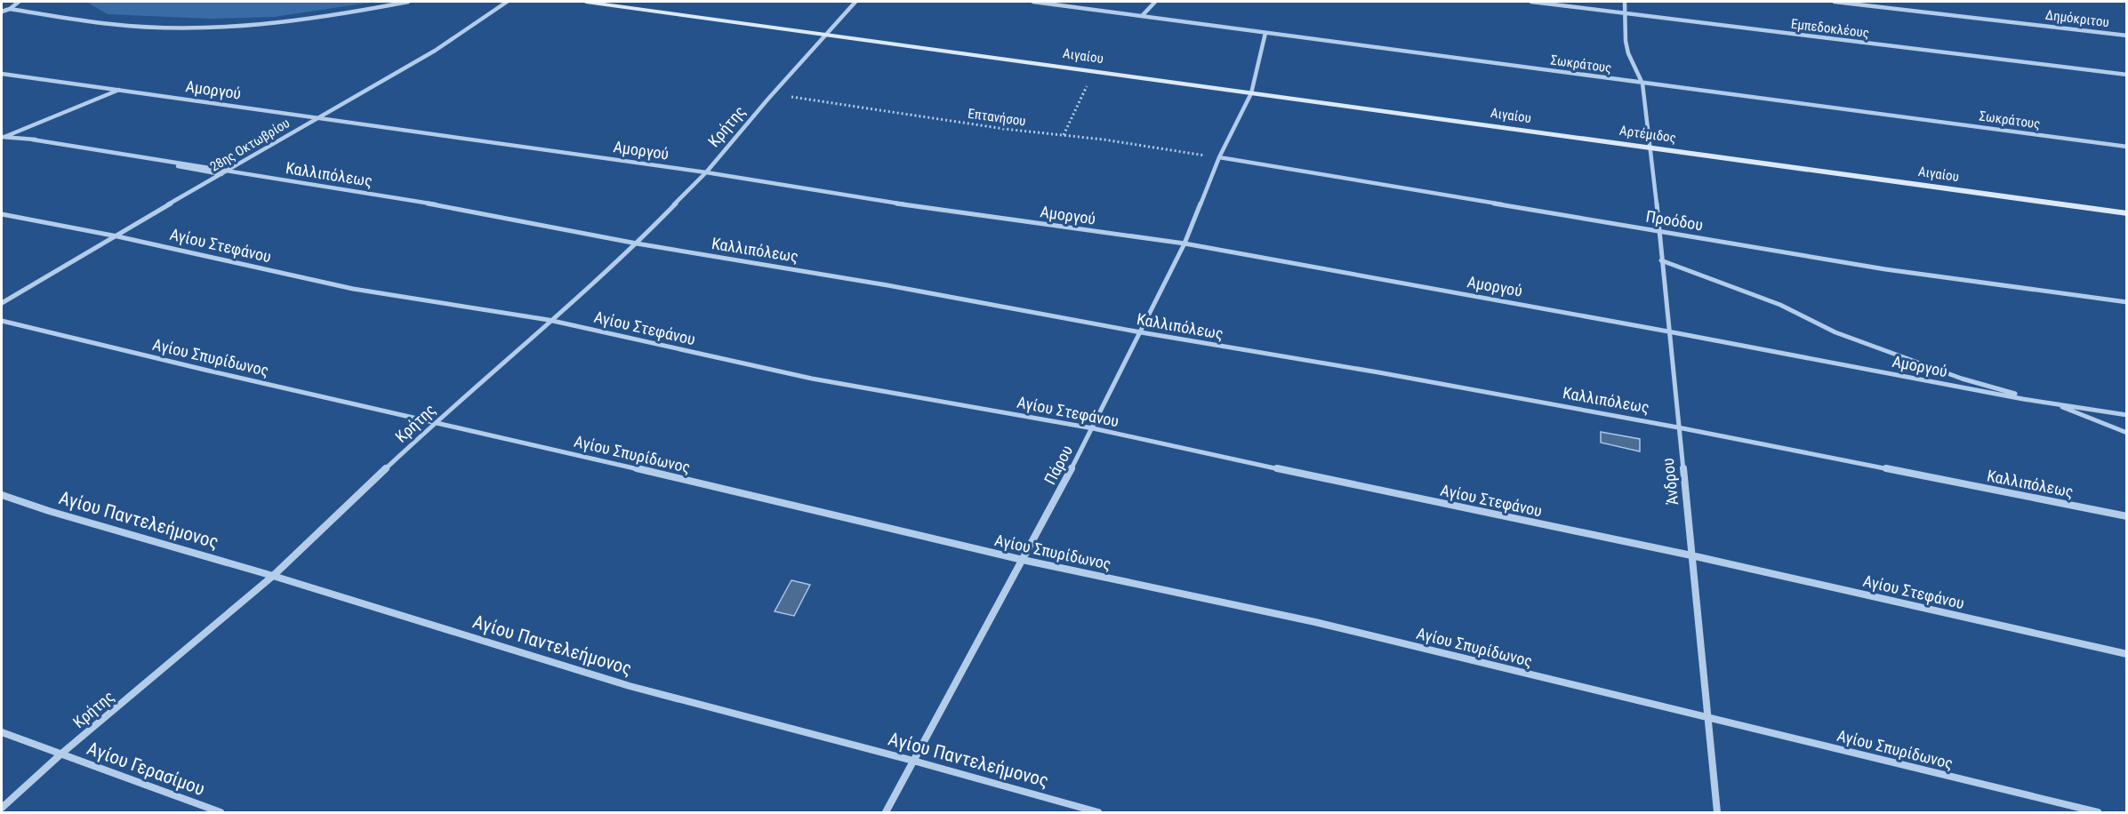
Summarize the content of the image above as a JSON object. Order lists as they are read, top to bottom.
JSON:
{
  "streets": {
    "main road": ["Αιγαίου", "Αρτέμιδος"],
    "street": [
      "Δημόκριτου",
      "Εμπεδοκλέους",
      "Σωκράτους",
      "Αμοργού",
      "Κρήτης",
      "28ης Οκτωβρίου",
      "Καλλιπόλεως",
      "Προόδου",
      "Αγίου Στεφάνου",
      "Αγίου Σπυρίδωνος",
      "Πάρου",
      "Άνδρου",
      "Αγίου Παντελεήμονος",
      "Αγίου Γερασίμου"
    ],
    "path": ["Επτανήσου"]
  },
  "crossings": [
    ["Εμπεδοκλέους", "Άνδρου"],
    ["Αιγαίου", "Κρήτης"],
    ["Αιγαίου", "Αρτέμιδος"],
    ["Αιγαίου", "Πάρου"],
    ["Σωκράτους", "Πάρου"],
    ["Σωκράτους", "Άνδρου"],
    ["Αμοργού", "Κρήτης"],
    ["Αμοργού", "28ης Οκτωβρίου"],
    ["Αμοργού", "Πάρου"],
    ["Αμοργού", "Άνδρου"],
    ["Επτανήσου", "Κρήτης"],
    ["Επτανήσου", "Προόδου"],
    ["Επτανήσου", "Πάρου"],
    ["Κρήτης", "Καλλιπόλεως"],
    ["Κρήτης", "Αγίου Στεφάνου"],
    ["Κρήτης", "Αγίου Σπυρίδωνος"],
    ["Κρήτης", "Αγίου Παντελεήμονος"],
    ["Κρήτης", "Αγίου Γερασίμου"],
    ["Αρτέμιδος", "Άνδρου"],
    ["28ης Οκτωβρίου", "Καλλιπόλεως"],
    ["28ης Οκτωβρίου", "Αγίου Στεφάνου"],
    ["Καλλιπόλεως", "Πάρου"],
    ["Καλλιπόλεως", "Άνδρου"],
    ["Προόδου", "Πάρου"],
    ["Προόδου", "Άνδρου"],
    ["Αγίου Στεφάνου", "Πάρου"],
    ["Αγίου Στεφάνου", "Άνδρου"],
    ["Αγίου Σπυρίδωνος", "Πάρου"],
    ["Αγίου Σπυρίδωνος", "Άνδρου"],
    ["Πάρου", "Αγίου Παντελεήμονος"]
  ]
}
